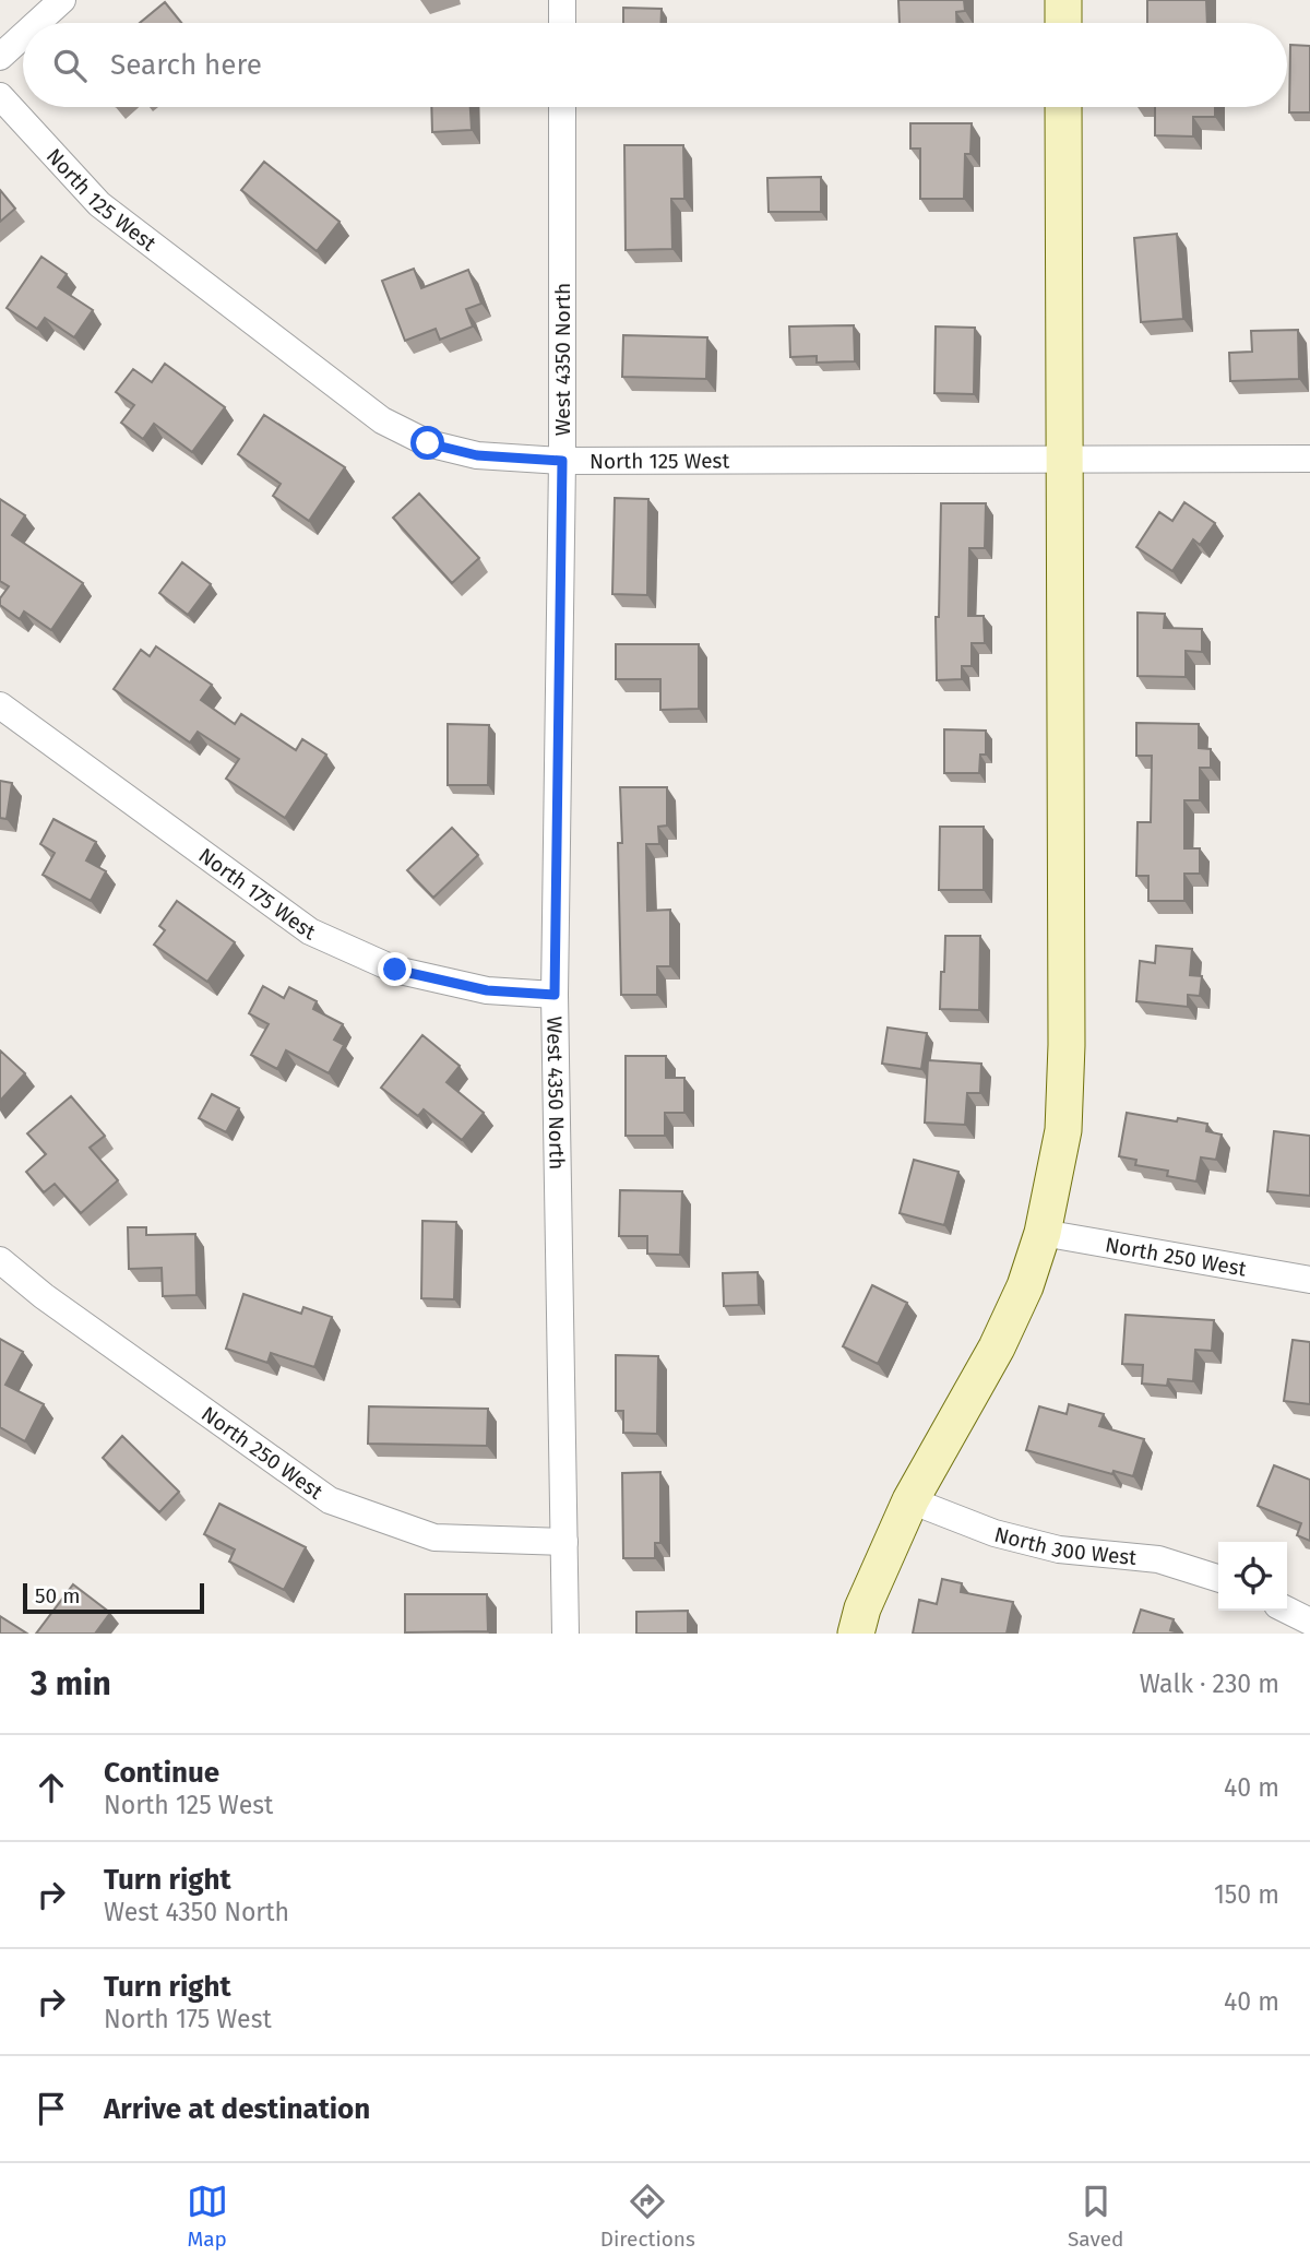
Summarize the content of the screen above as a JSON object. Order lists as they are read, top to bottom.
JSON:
{
  "streets": {
    "street": [
      "North 125 West",
      "West 4350 North",
      "North 175 West",
      "North 250 West",
      "North 300 West"
    ]
  },
  "crossings": [
    ["North 125 West", "West 4350 North"],
    ["West 4350 North", "North 175 West"],
    ["West 4350 North", "North 250 West"]
  ],
  "scale_bar": "50 m",
  "page": {
    "search": "Search here",
    "scale": "50 m",
    "heading": ["3 min", "Walk · 230 m"],
    "list": [
      ["Continue", "North 125 West", "40 m"],
      ["Turn right", "West 4350 North", "150 m"],
      ["Turn right", "North 175 West", "40 m"],
      "Arrive at destination"
    ],
    "nav": ["Map", "Directions", "Saved"]
  }
}
